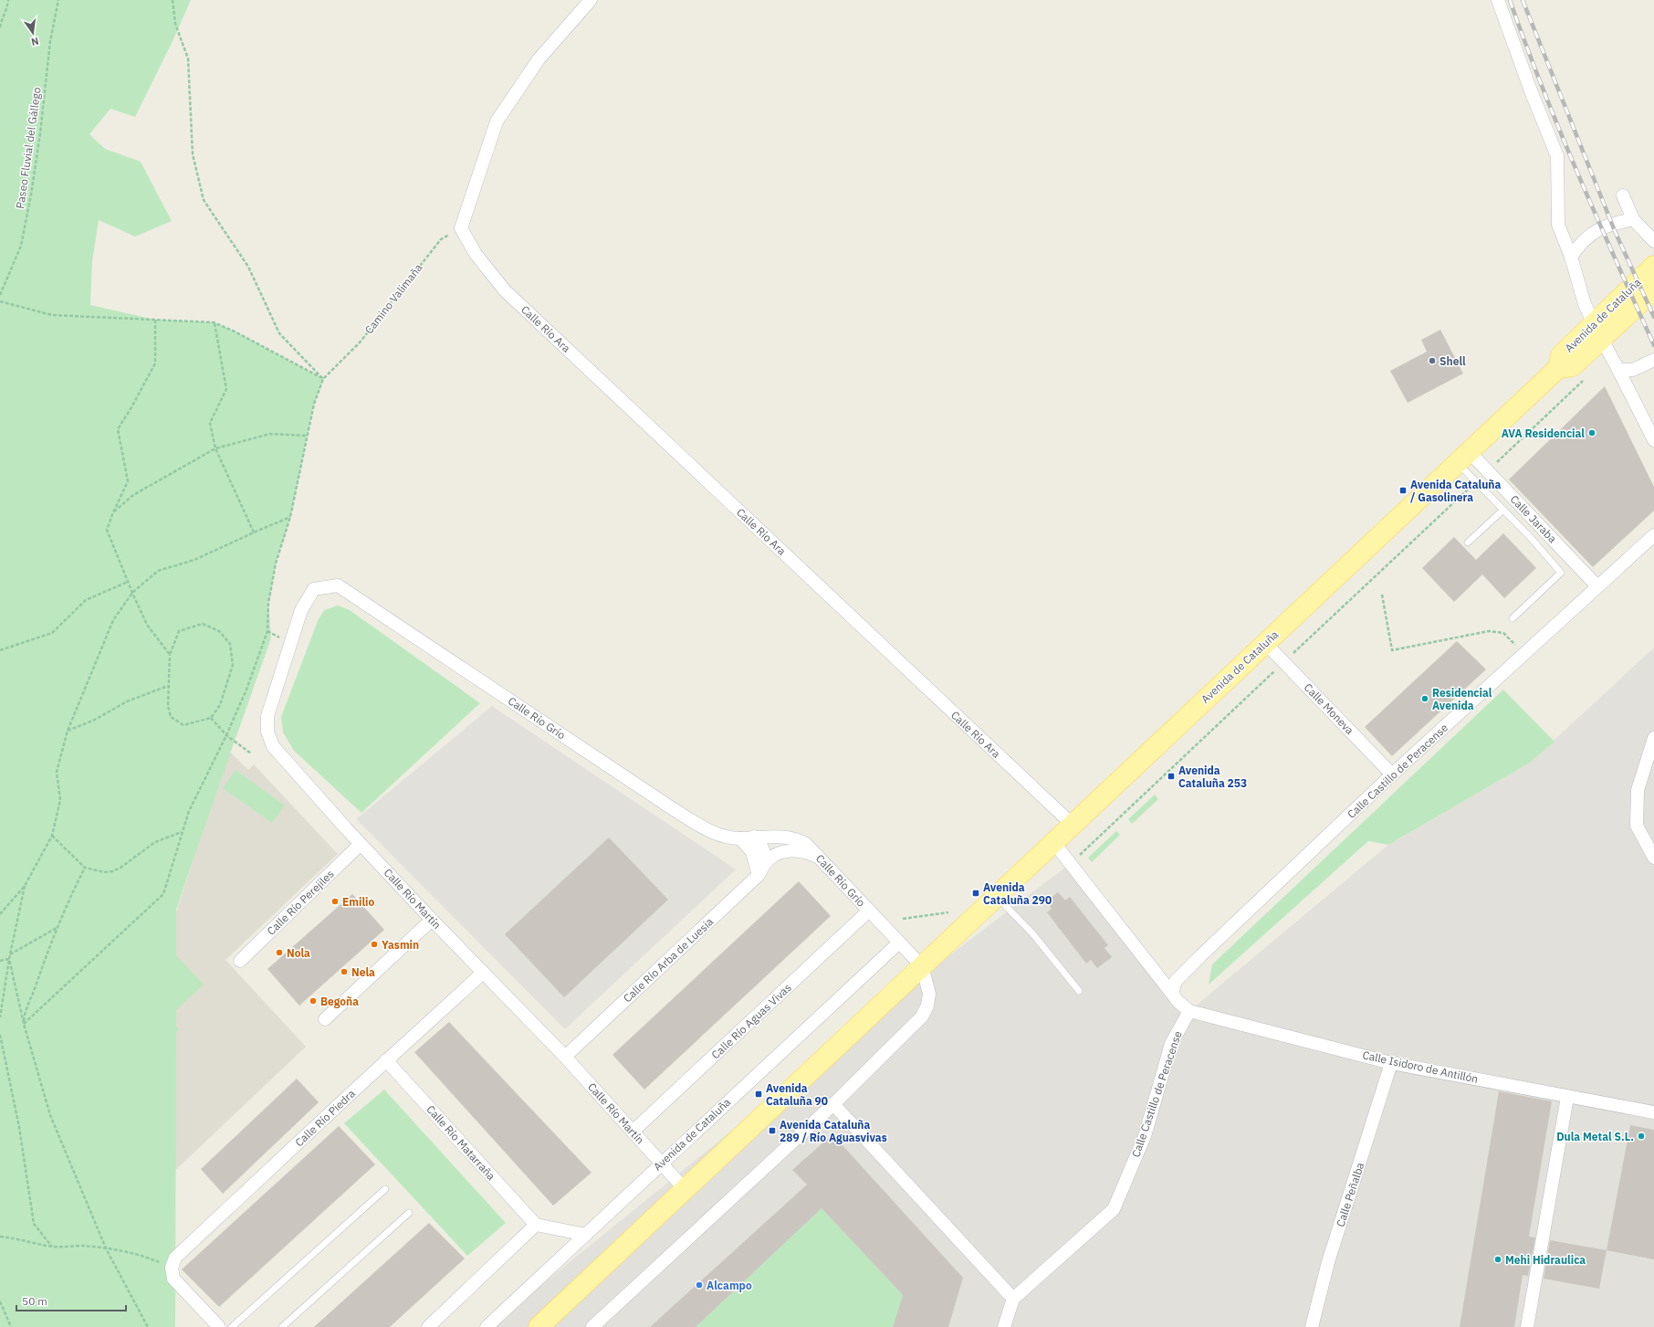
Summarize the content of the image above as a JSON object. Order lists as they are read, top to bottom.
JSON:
{
  "streets": {
    "main road": ["Avenida de Cataluña"],
    "street": [
      "Calle Río Ara",
      "Calle Jaraba",
      "Calle Moneva",
      "Calle Río Grío",
      "Calle Castillo de Peracense",
      "Calle Río Martín",
      "Calle Río Perejiles",
      "Calle Río Arba de Luesia",
      "Calle Río Aguas Vivas",
      "Calle Isidoro de Antillón",
      "Calle Río Piedra",
      "Calle Río Matarraña",
      "Calle Peñalba"
    ],
    "path": ["Paseo Fluvial del Gállego", "Camino Valimaña"]
  },
  "crossings": [
    ["Camino Valimaña", "Calle Río Ara"],
    ["Avenida de Cataluña", "Calle Río Ara"],
    ["Avenida de Cataluña", "Calle Jaraba"],
    ["Avenida de Cataluña", "Calle Moneva"],
    ["Avenida de Cataluña", "Calle Río Grío"],
    ["Avenida de Cataluña", "Calle Río Martín"],
    ["Calle Jaraba", "Calle Castillo de Peracense"],
    ["Calle Moneva", "Calle Castillo de Peracense"],
    ["Calle Río Grío", "Calle Río Martín"],
    ["Calle Río Grío", "Calle Río Aguas Vivas"],
    ["Calle Castillo de Peracense", "Calle Isidoro de Antillón"],
    ["Calle Río Martín", "Calle Río Perejiles"],
    ["Calle Río Martín", "Calle Río Arba de Luesia"],
    ["Calle Río Martín", "Calle Río Aguas Vivas"],
    ["Calle Río Martín", "Calle Río Piedra"],
    ["Calle Isidoro de Antillón", "Calle Peñalba"],
    ["Calle Río Piedra", "Calle Río Matarraña"]
  ],
  "places": {
    "other": [
      "Shell",
      "AVA Residencial",
      "Residencial Avenida",
      "Emilio",
      "Yasmin",
      "Nola",
      "Nela",
      "Begoña",
      "Dula Metal S.L.",
      "Mehi Hidraulica",
      "Alcampo"
    ],
    "transit": [
      "Avenida Cataluña / Gasolinera",
      "Avenida Cataluña 253",
      "Avenida Cataluña 290",
      "Avenida Cataluña 90",
      "Avenida Cataluña 289 / Río Aguasvivas"
    ]
  },
  "scale_bar": "50 m",
  "north": "bottom"
}
